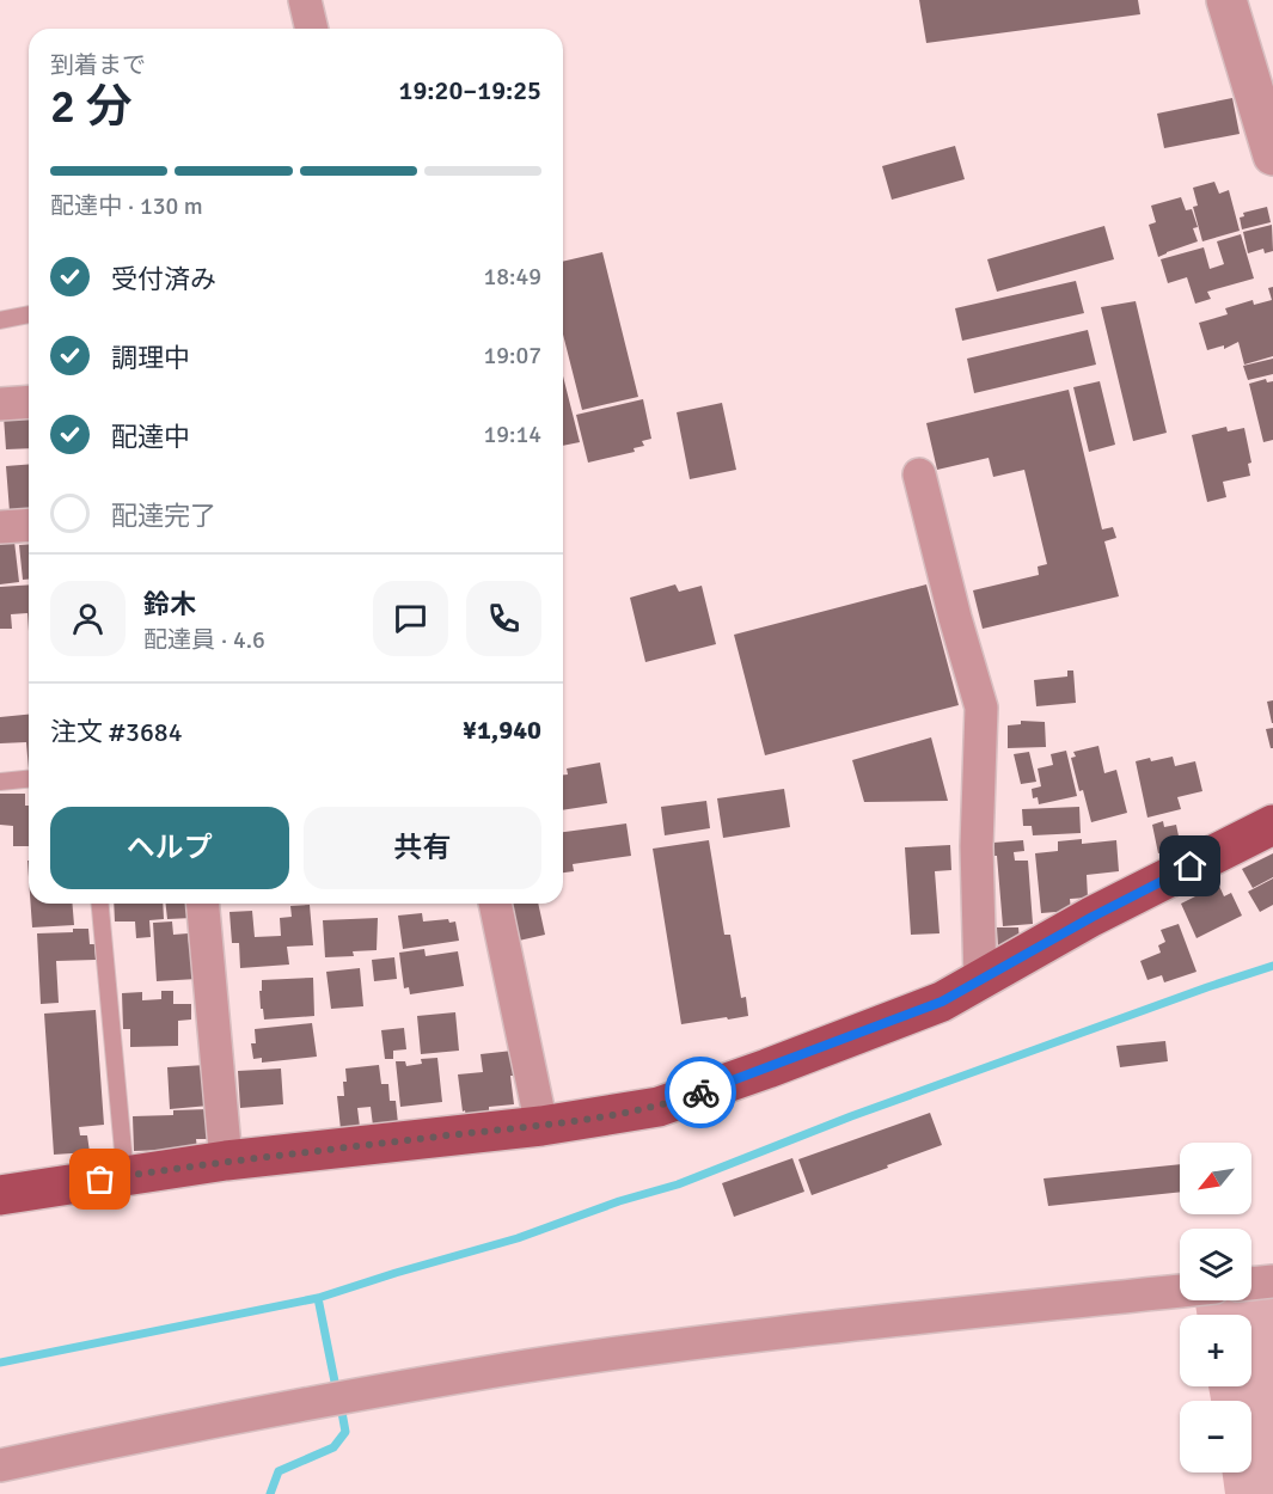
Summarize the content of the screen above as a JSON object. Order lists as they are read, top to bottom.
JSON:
{
  "north": "bottom left",
  "page": {
    "heading": ["2 分", "到着まで", "19:20–19:25"],
    "panel": [
      "鈴木",
      "配達員 · 4.6",
      "注文 #3684",
      "¥1,940"
    ],
    "bar": "配達中 · 130 m",
    "list": [
      ["受付済み", "18:49"],
      ["調理中", "19:07"],
      ["配達中", "19:14"],
      "配達完了"
    ],
    "buttons": ["ヘルプ", "共有"],
    "map_buttons": ["+", "−"]
  }
}
